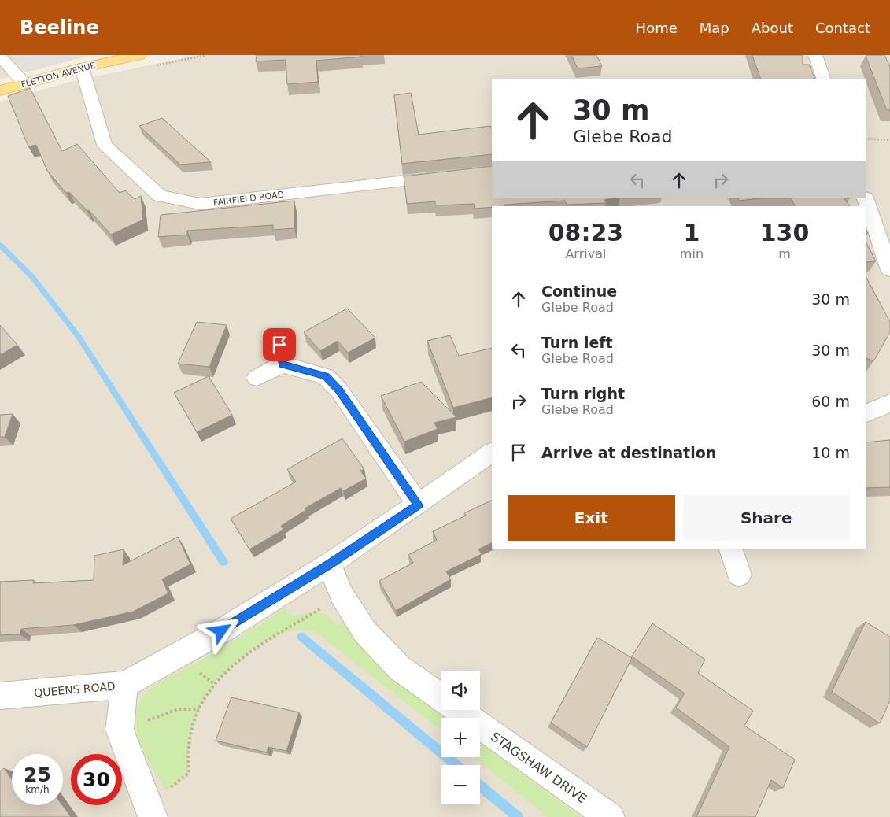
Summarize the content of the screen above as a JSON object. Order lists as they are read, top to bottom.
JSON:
{
  "streets": {
    "main road": ["FLETTON AVENUE"],
    "street": ["FAIRFIELD ROAD", "QUEENS ROAD", "STAGSHAW DRIVE"]
  },
  "crossings": [
    ["FLETTON AVENUE", "FAIRFIELD ROAD"],
    ["QUEENS ROAD", "STAGSHAW DRIVE"]
  ],
  "page": {
    "header": "Beeline",
    "nav": [
      "Home",
      "Map",
      "About",
      "Contact"
    ],
    "turn": ["30 m", "Glebe Road"],
    "eta": [
      "08:23",
      "Arrival",
      "1",
      "min",
      "130",
      "m"
    ],
    "list": [
      {
        "name": "Continue",
        "note": "Glebe Road",
        "value": "30 m"
      },
      {
        "name": "Turn left",
        "note": "Glebe Road",
        "value": "30 m"
      },
      {
        "name": "Turn right",
        "note": "Glebe Road",
        "value": "60 m"
      },
      {
        "name": "Arrive at destination",
        "value": "10 m"
      }
    ],
    "buttons": ["Exit", "Share"],
    "map_buttons": ["+", "−"],
    "speed": "25 km/h",
    "limit": "30"
  }
}
